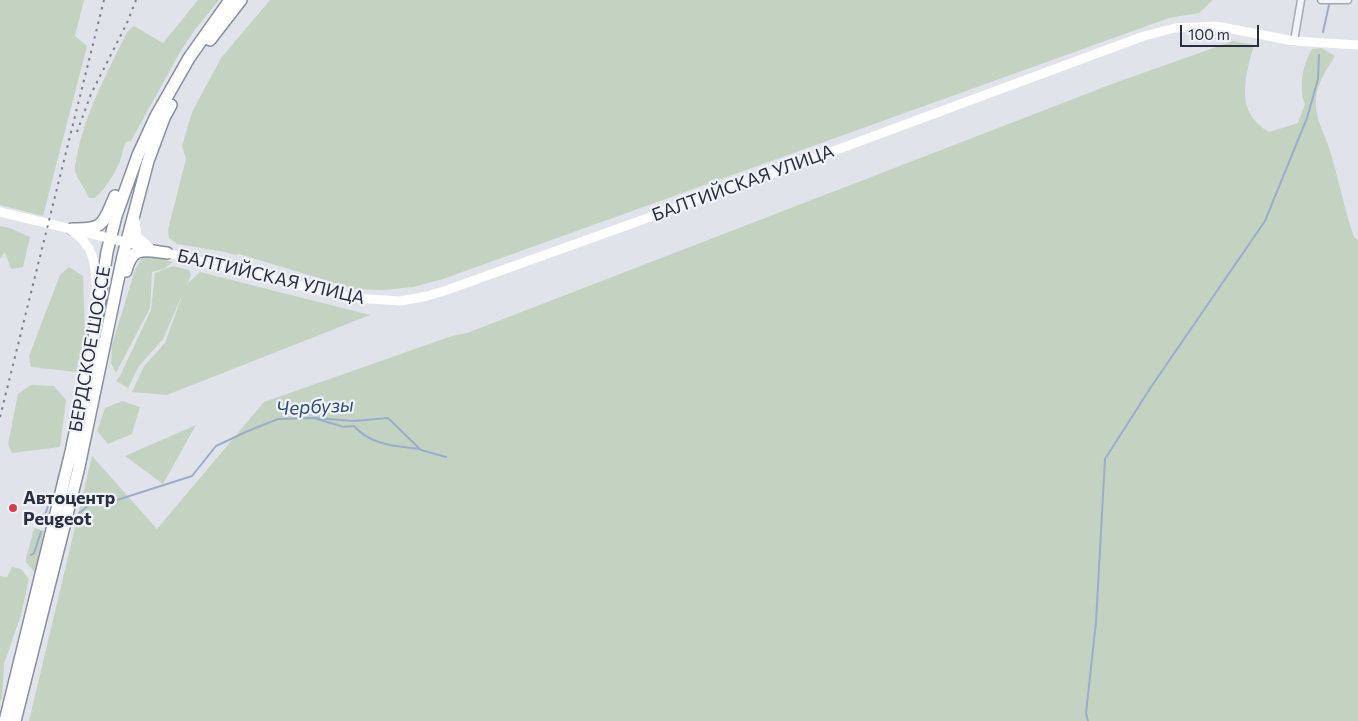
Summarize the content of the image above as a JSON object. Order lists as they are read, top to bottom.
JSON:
{
  "streets": {
    "highway": ["БЕРДСКОЕ ШОССЕ"],
    "main road": ["БАЛТИЙСКАЯ УЛИЦА"]
  },
  "crossings": [
    ["БАЛТИЙСКАЯ УЛИЦА", "БЕРДСКОЕ ШОССЕ"]
  ],
  "water": ["Чербузы"],
  "places": ["Автоцентр Peugeot"],
  "scale_bar": "100 m"
}
